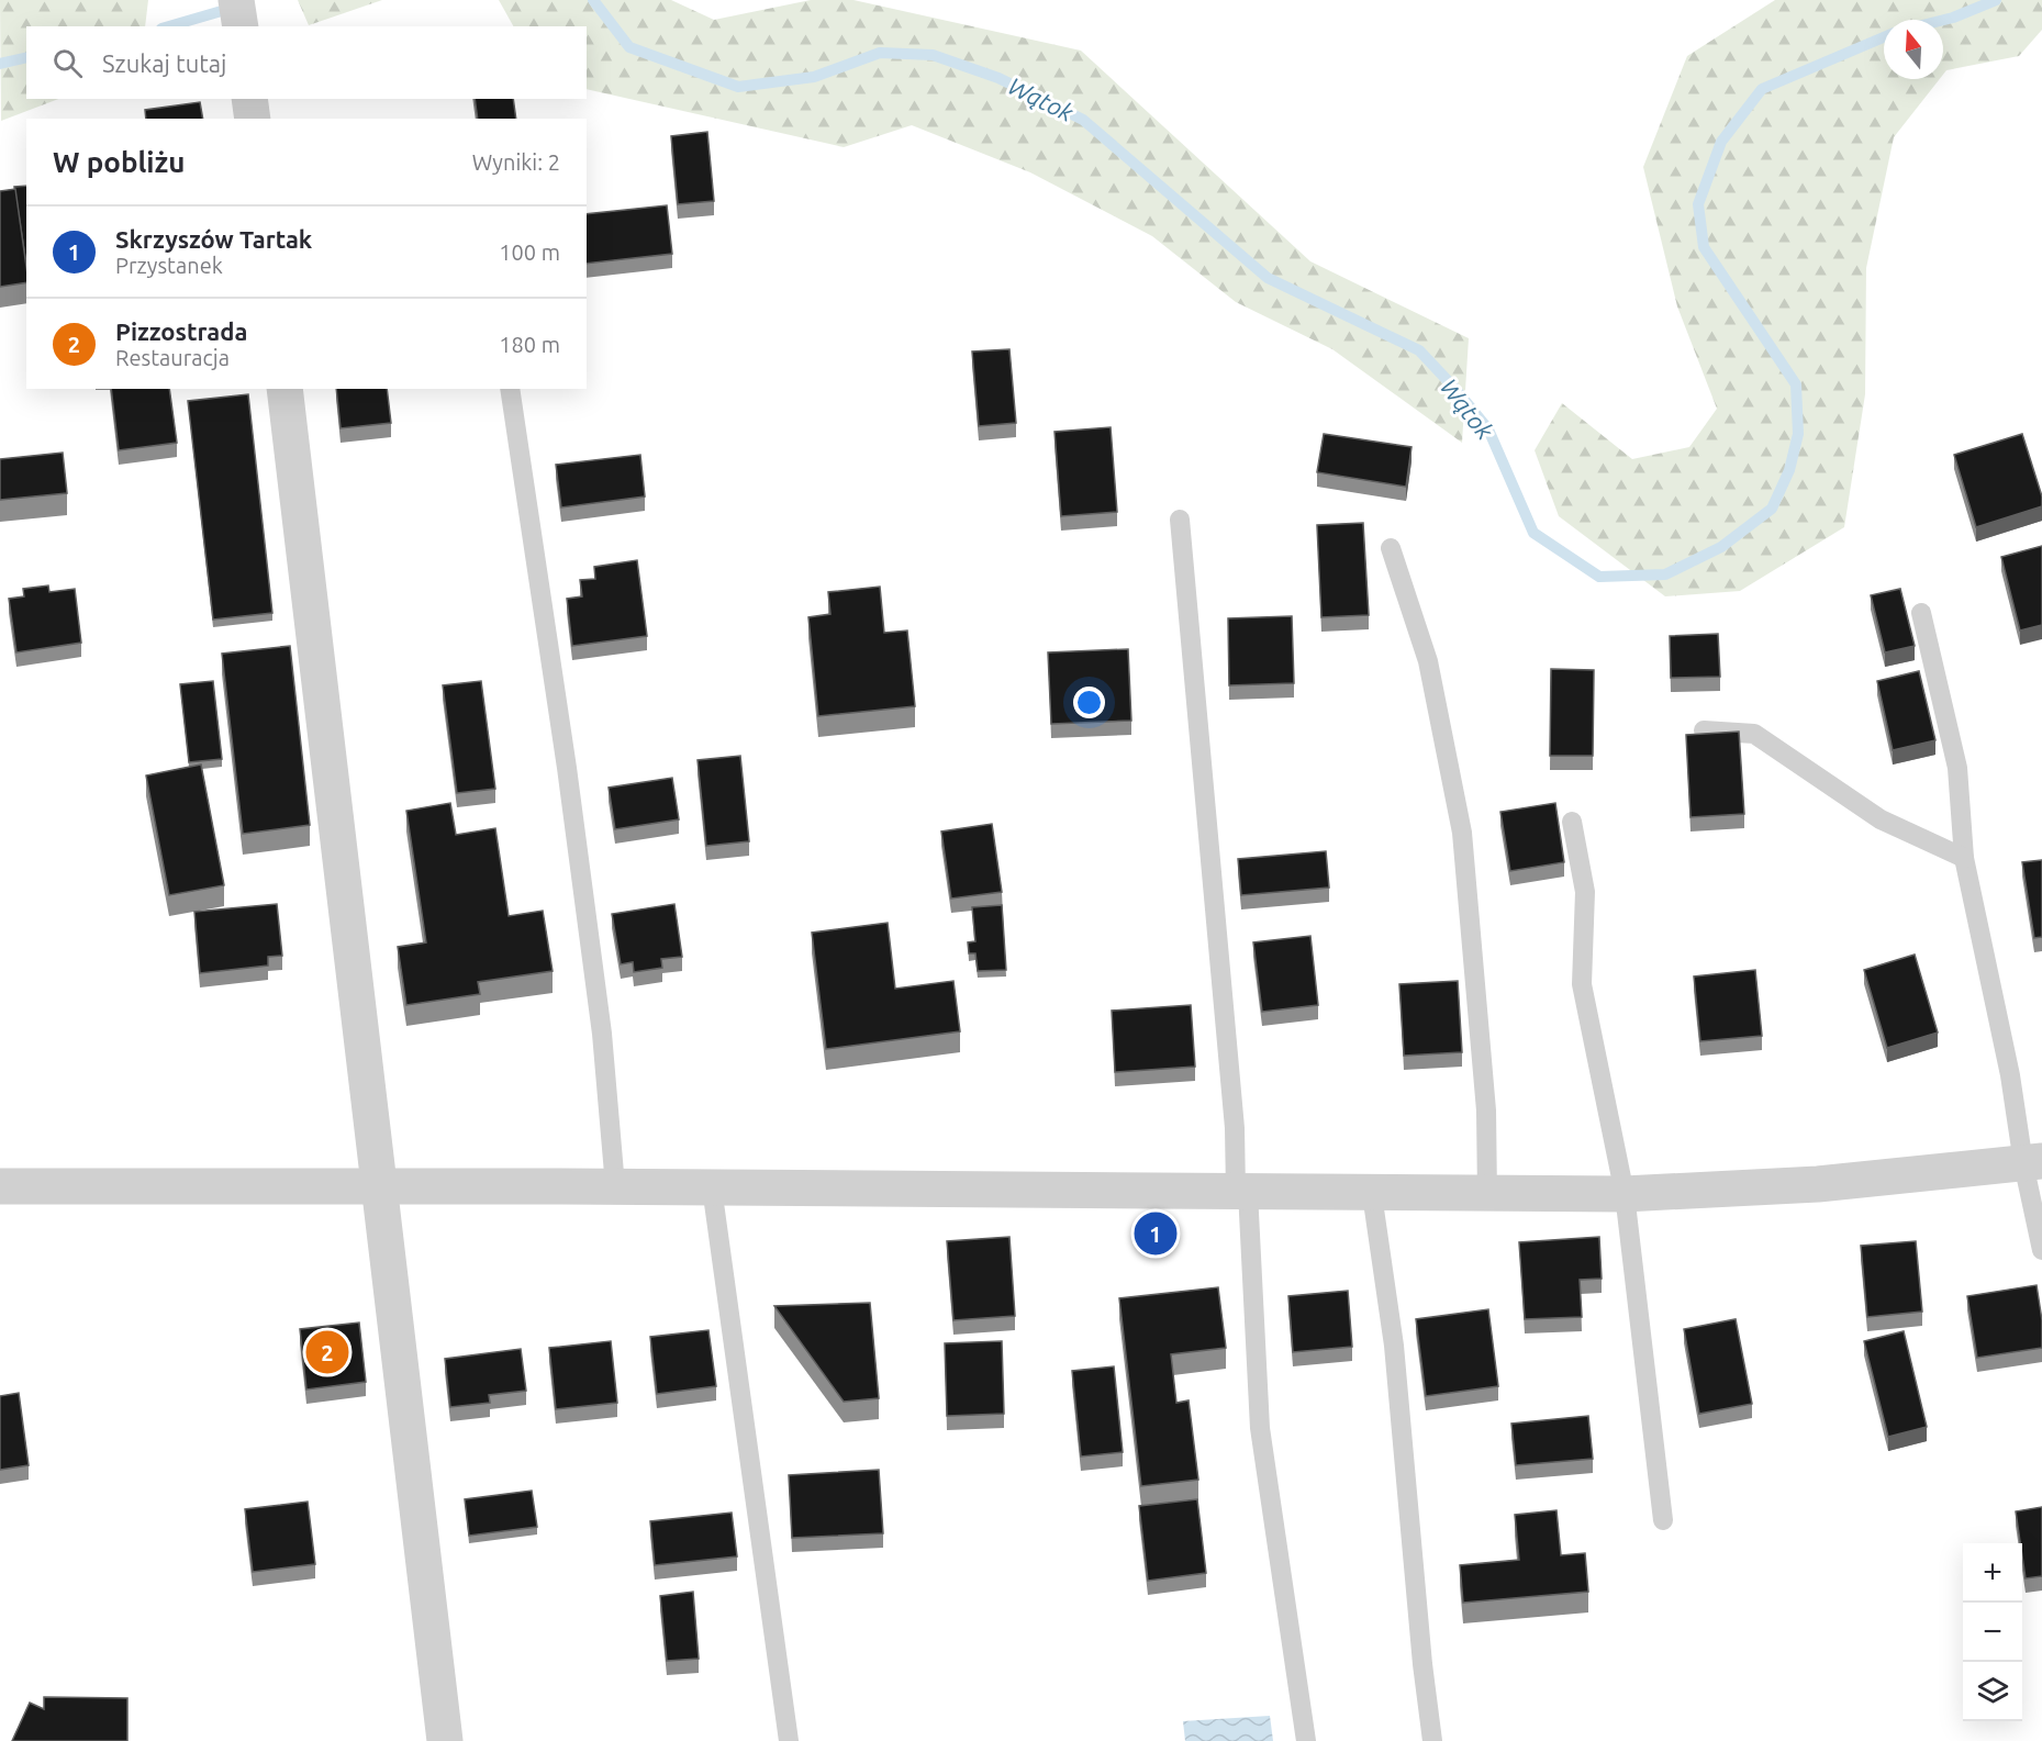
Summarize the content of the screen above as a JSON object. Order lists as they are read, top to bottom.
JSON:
{
  "water": ["Wątok"],
  "north": "top",
  "page": {
    "search": "Szukaj tutaj",
    "heading": ["W pobliżu", "Wyniki: 2"],
    "list": [
      {
        "mark": "1",
        "name": "Skrzyszów Tartak",
        "note": "Przystanek",
        "value": "100 m"
      },
      {
        "mark": "2",
        "name": "Pizzostrada",
        "note": "Restauracja",
        "value": "180 m"
      }
    ],
    "pins": ["1", "2"],
    "map_buttons": ["+", "−"]
  }
}
